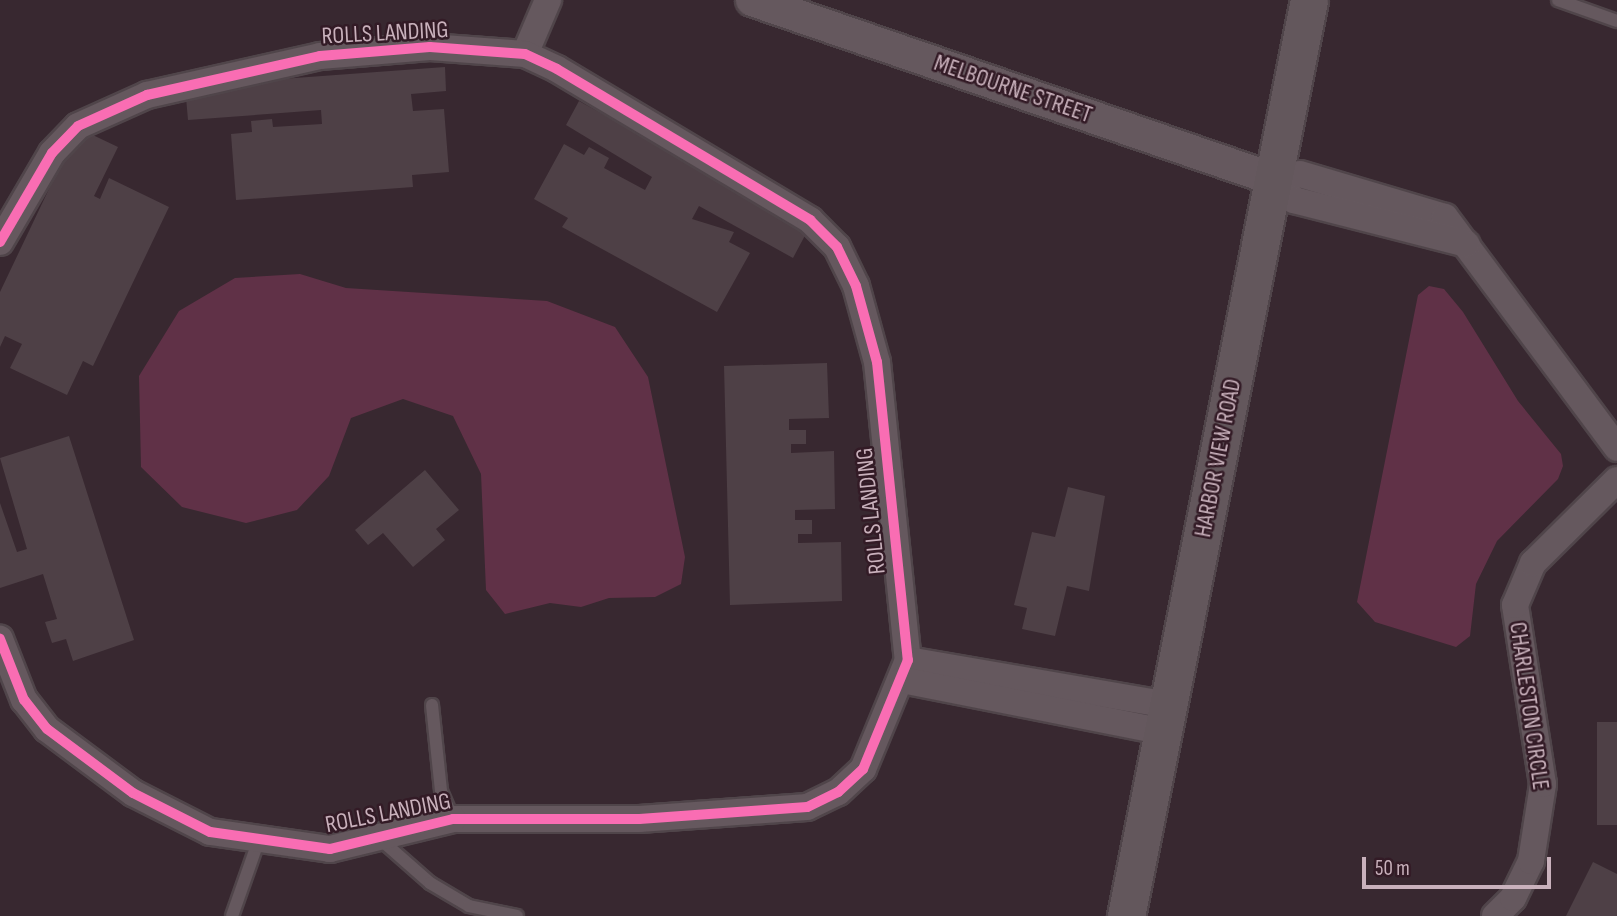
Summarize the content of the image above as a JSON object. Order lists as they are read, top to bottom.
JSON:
{
  "streets": {
    "main road": ["HARBOR VIEW ROAD"],
    "street": ["ROLLS LANDING", "MELBOURNE STREET", "CHARLESTON CIRCLE"]
  },
  "crossings": [
    ["MELBOURNE STREET", "HARBOR VIEW ROAD"]
  ],
  "scale_bar": "50 m"
}
